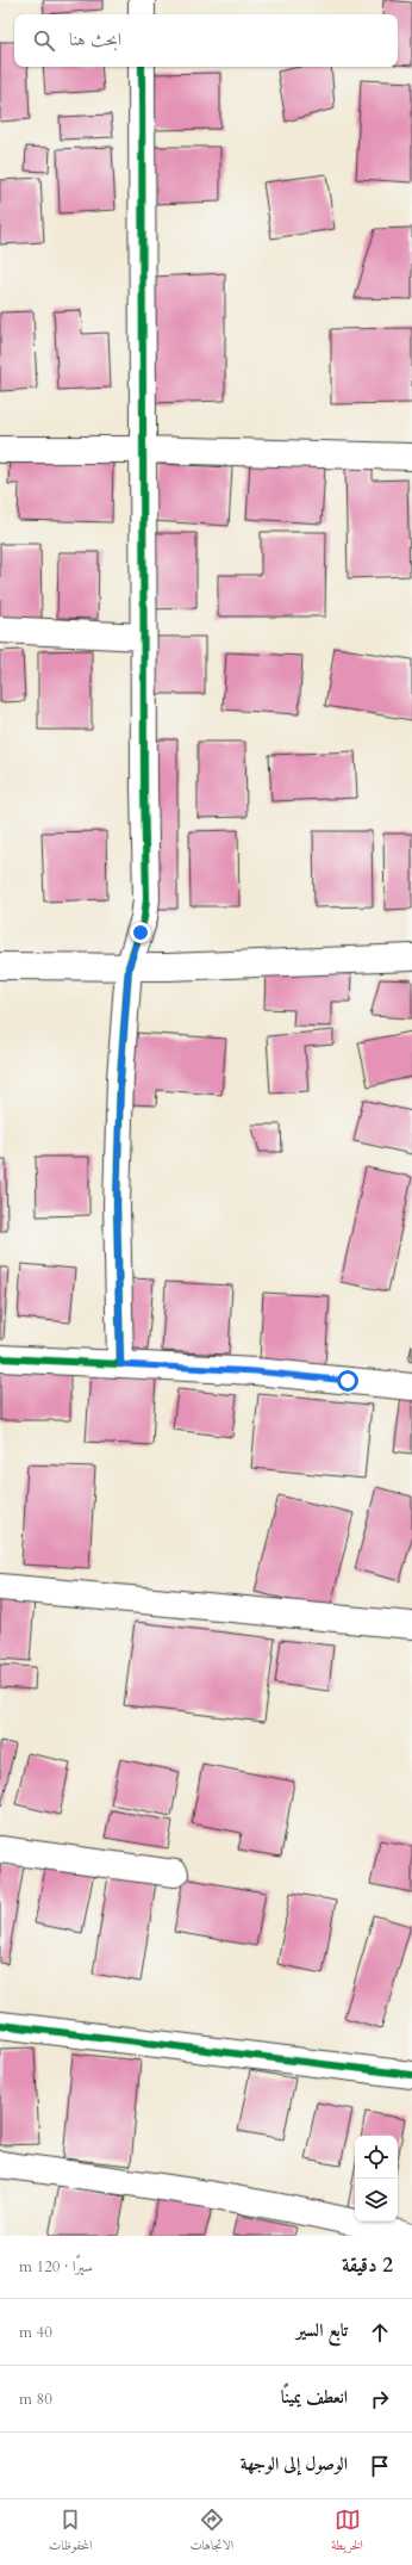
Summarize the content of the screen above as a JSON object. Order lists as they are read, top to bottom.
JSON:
{
  "page": {
    "search": "ابحث هنا",
    "heading": ["2 دقيقة", "سيرًا · 120 m"],
    "list": [
      ["تابع السير", "40 m"],
      ["انعطف يمينًا", "80 m"],
      "الوصول إلى الوجهة"
    ],
    "nav": ["الخريطة", "الاتجاهات", "المحفوظات"]
  }
}
